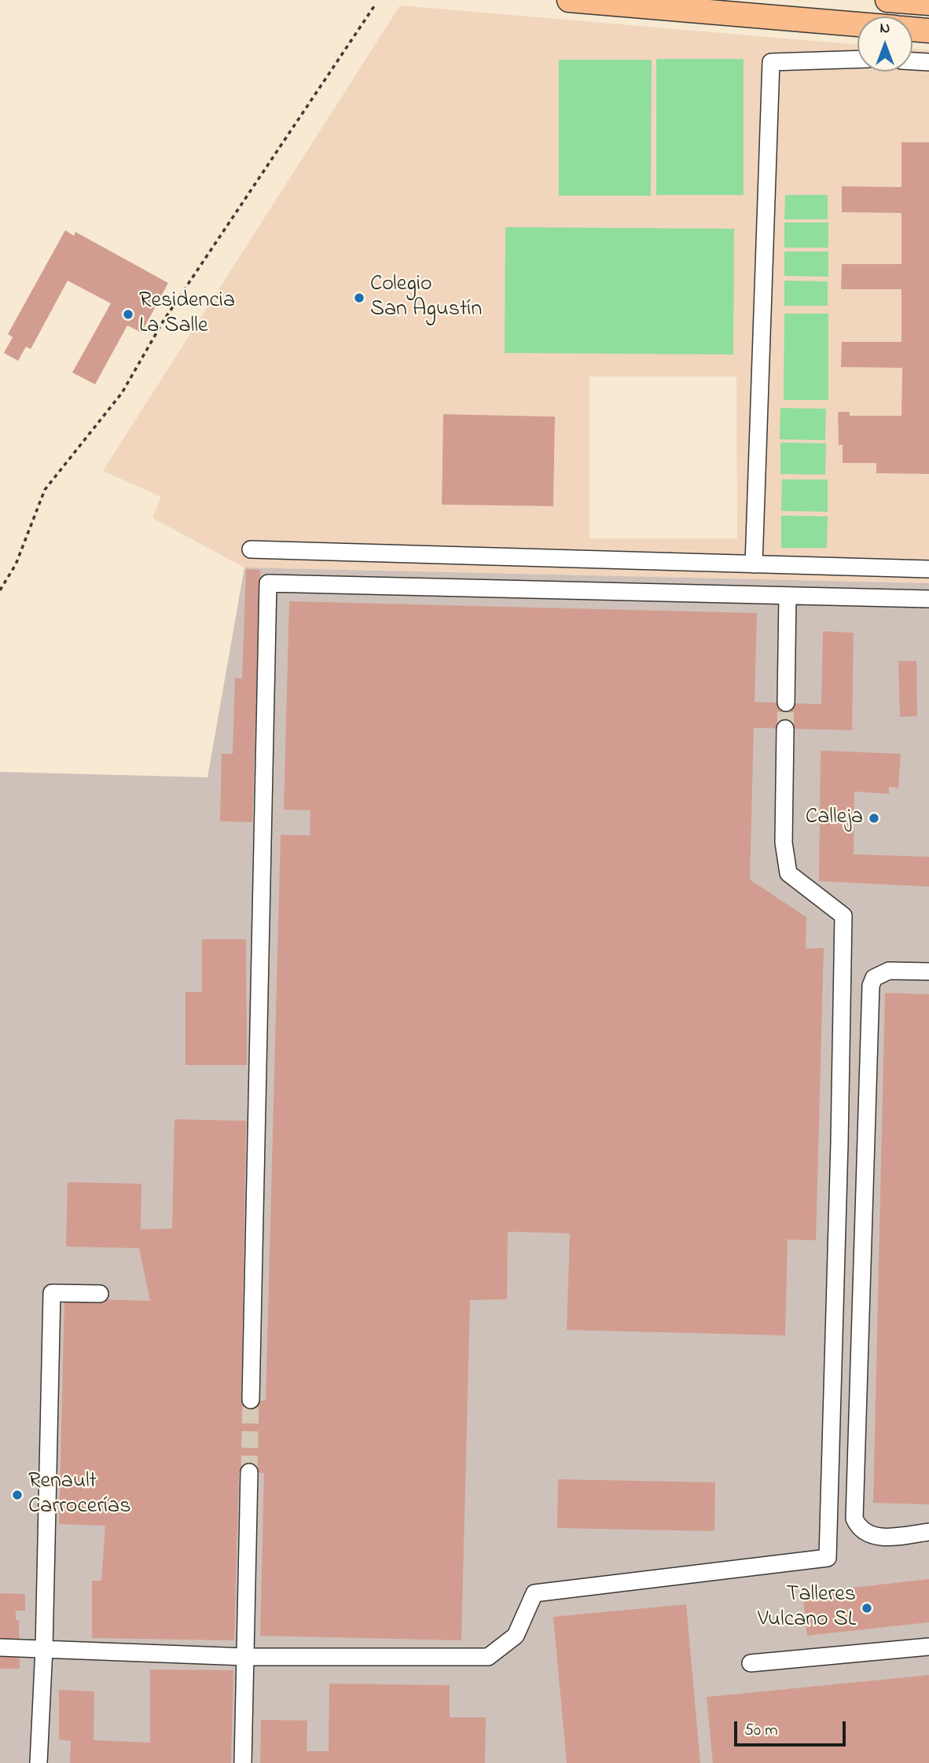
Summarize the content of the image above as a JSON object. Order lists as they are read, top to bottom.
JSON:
{
  "places": [
    "Colegio San Agustín",
    "Residencia La Salle",
    "Calleja",
    "Renault Carrocerías",
    "Talleres Vulcano SL"
  ],
  "scale_bar": "50 m",
  "north": "top"
}
